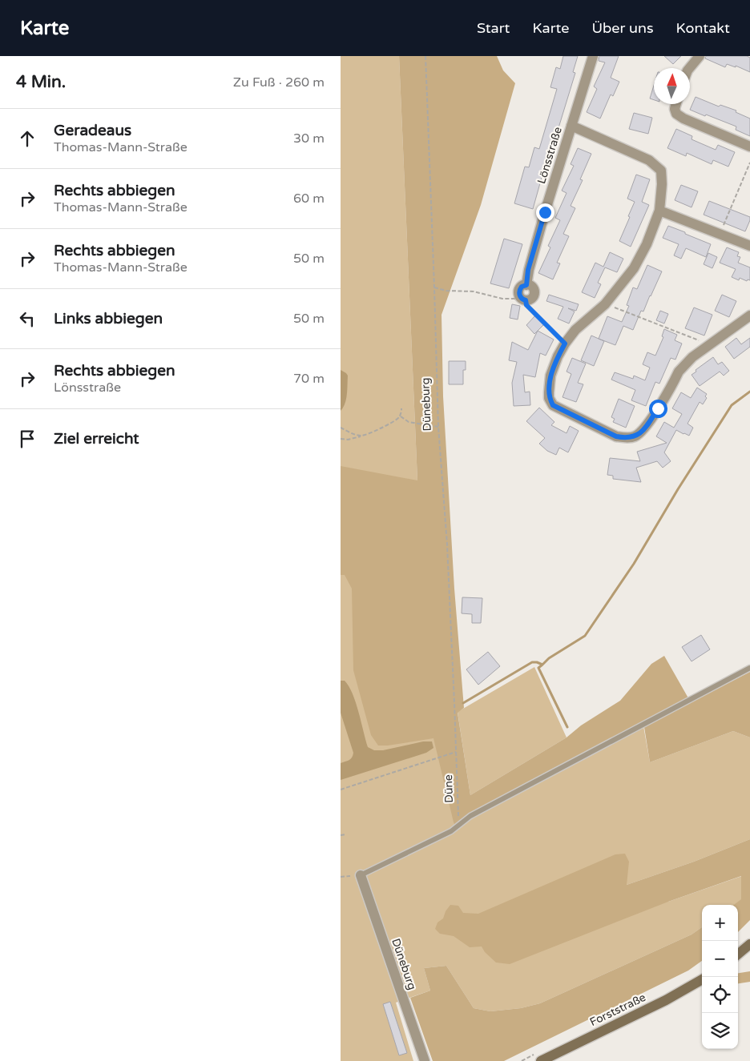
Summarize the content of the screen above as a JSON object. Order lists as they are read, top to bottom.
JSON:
{
  "streets": {
    "street": ["Lönsstraße", "Düneburg", "Forststraße"],
    "path": ["Düne"]
  },
  "crossings": [
    ["Düneburg", "Düne"]
  ],
  "north": "top",
  "page": {
    "header": "Karte",
    "nav": [
      "Start",
      "Karte",
      "Über uns",
      "Kontakt"
    ],
    "heading": ["4 Min.", "Zu Fuß · 260 m"],
    "list": [
      ["Geradeaus", "Thomas-Mann-Straße", "30 m"],
      ["Rechts abbiegen", "Thomas-Mann-Straße", "60 m"],
      ["Rechts abbiegen", "Thomas-Mann-Straße", "50 m"],
      ["Links abbiegen", "50 m"],
      ["Rechts abbiegen", "Lönsstraße", "70 m"],
      "Ziel erreicht"
    ],
    "map_buttons": ["+", "−"]
  }
}
